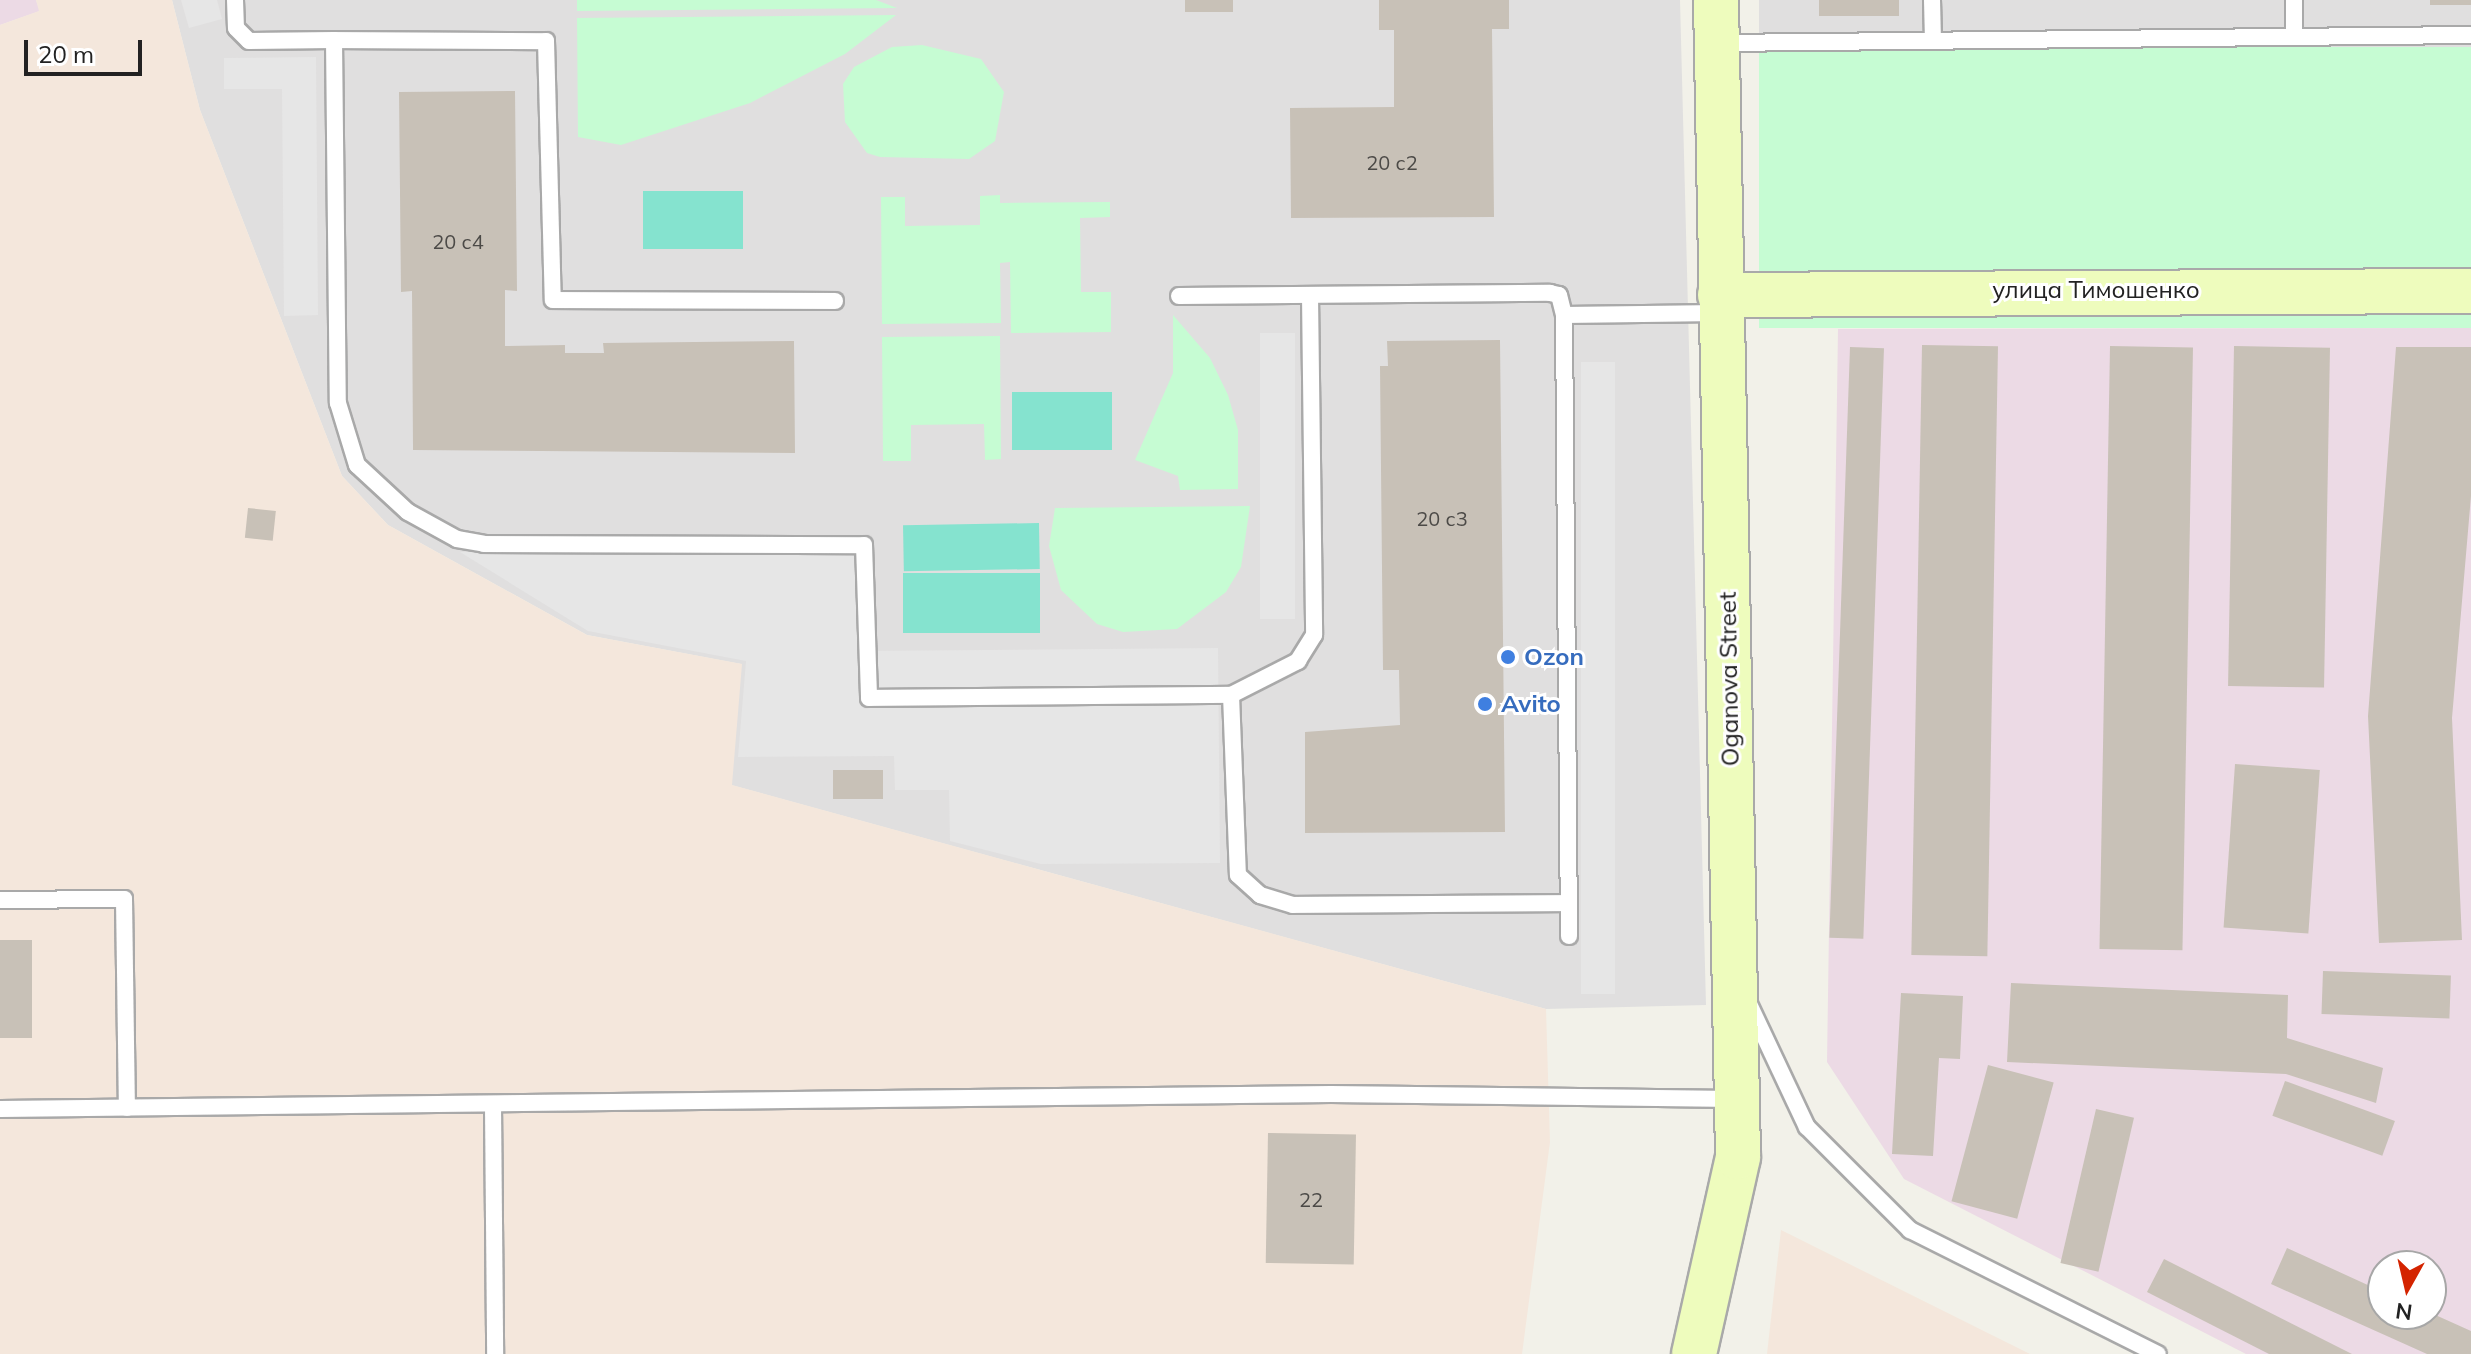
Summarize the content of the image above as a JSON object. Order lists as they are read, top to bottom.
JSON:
{
  "streets": {
    "main road": ["улица Тимошенко", "Oganova Street"]
  },
  "crossings": [
    ["улица Тимошенко", "Oganova Street"]
  ],
  "places": ["Ozon", "Avito"],
  "house_numbers": [
    "20 с2",
    "20 с4",
    "20 с3",
    "22"
  ],
  "scale_bar": "20 m",
  "north": "bottom"
}
